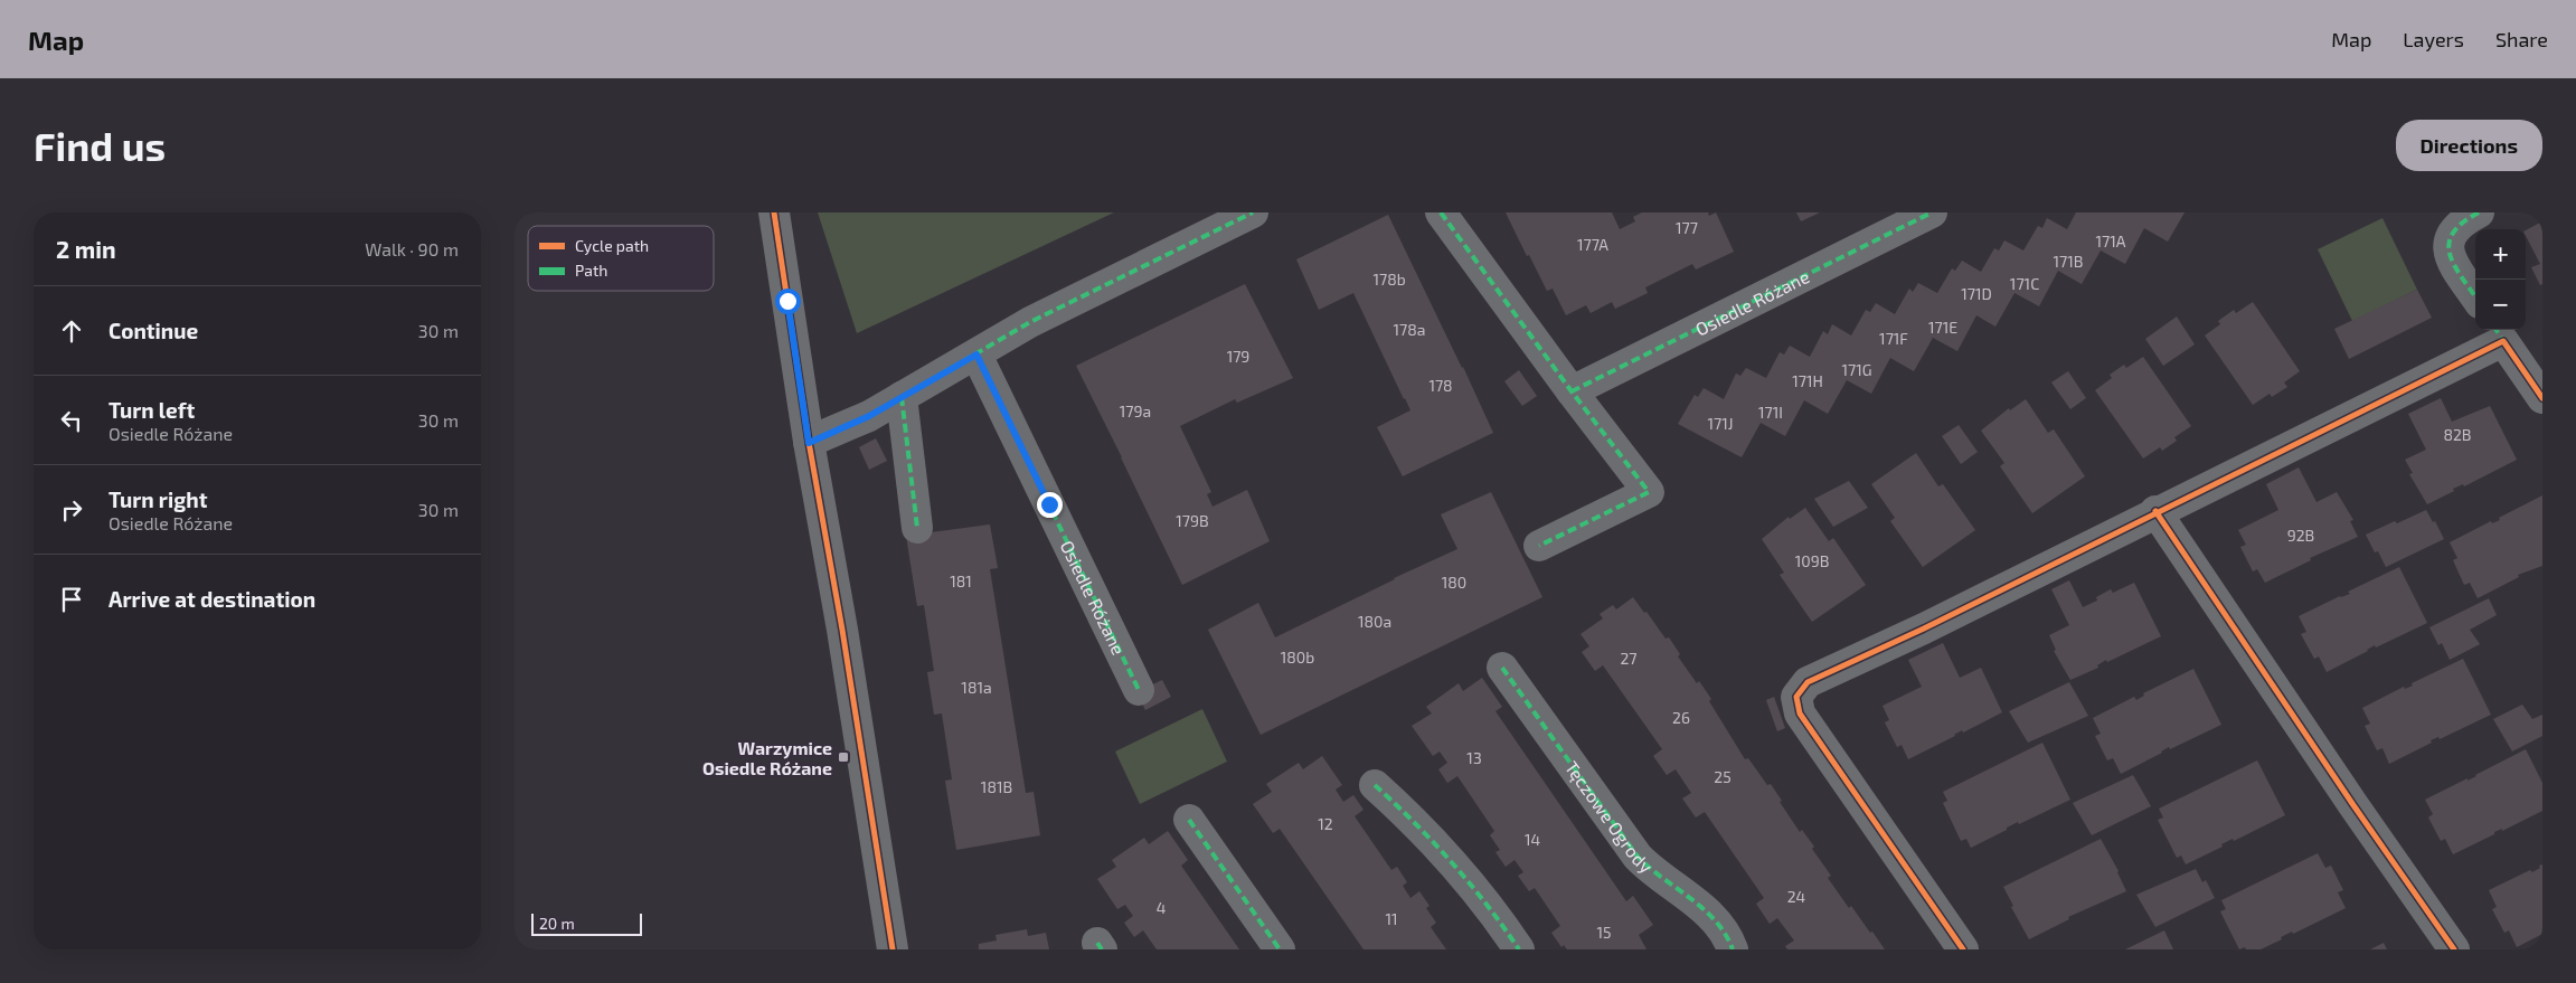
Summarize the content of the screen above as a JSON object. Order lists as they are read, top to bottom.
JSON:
{
  "streets": {
    "street": ["Osiedle Różane", "Tęczowe Ogrody"]
  },
  "places": {
    "transit": ["Warzymice Osiedle Różane"]
  },
  "house_numbers": [
    "177",
    "171A",
    "177A",
    "171B",
    "178b",
    "171C",
    "171D",
    "171E",
    "178a",
    "171F",
    "179",
    "171G",
    "171H",
    "178",
    "179a",
    "171I",
    "171J",
    "82B",
    "179B",
    "92B",
    "109B",
    "181",
    "180",
    "180a",
    "180b",
    "27",
    "181a",
    "26",
    "13",
    "25",
    "181B",
    "12",
    "14",
    "24",
    "4",
    "11",
    "15"
  ],
  "legend": ["Cycle path", "Path"],
  "scale_bar": "20 m",
  "page": {
    "header": "Map",
    "nav": ["Map", "Layers", "Share"],
    "buttons": "Directions",
    "title": "Find us",
    "heading": ["2 min", "Walk · 90 m"],
    "map_buttons": ["+", "−"],
    "list": [
      ["Continue", "30 m"],
      ["Turn left", "Osiedle Różane", "30 m"],
      ["Turn right", "Osiedle Różane", "30 m"],
      "Arrive at destination"
    ],
    "scale": "20 m"
  }
}
